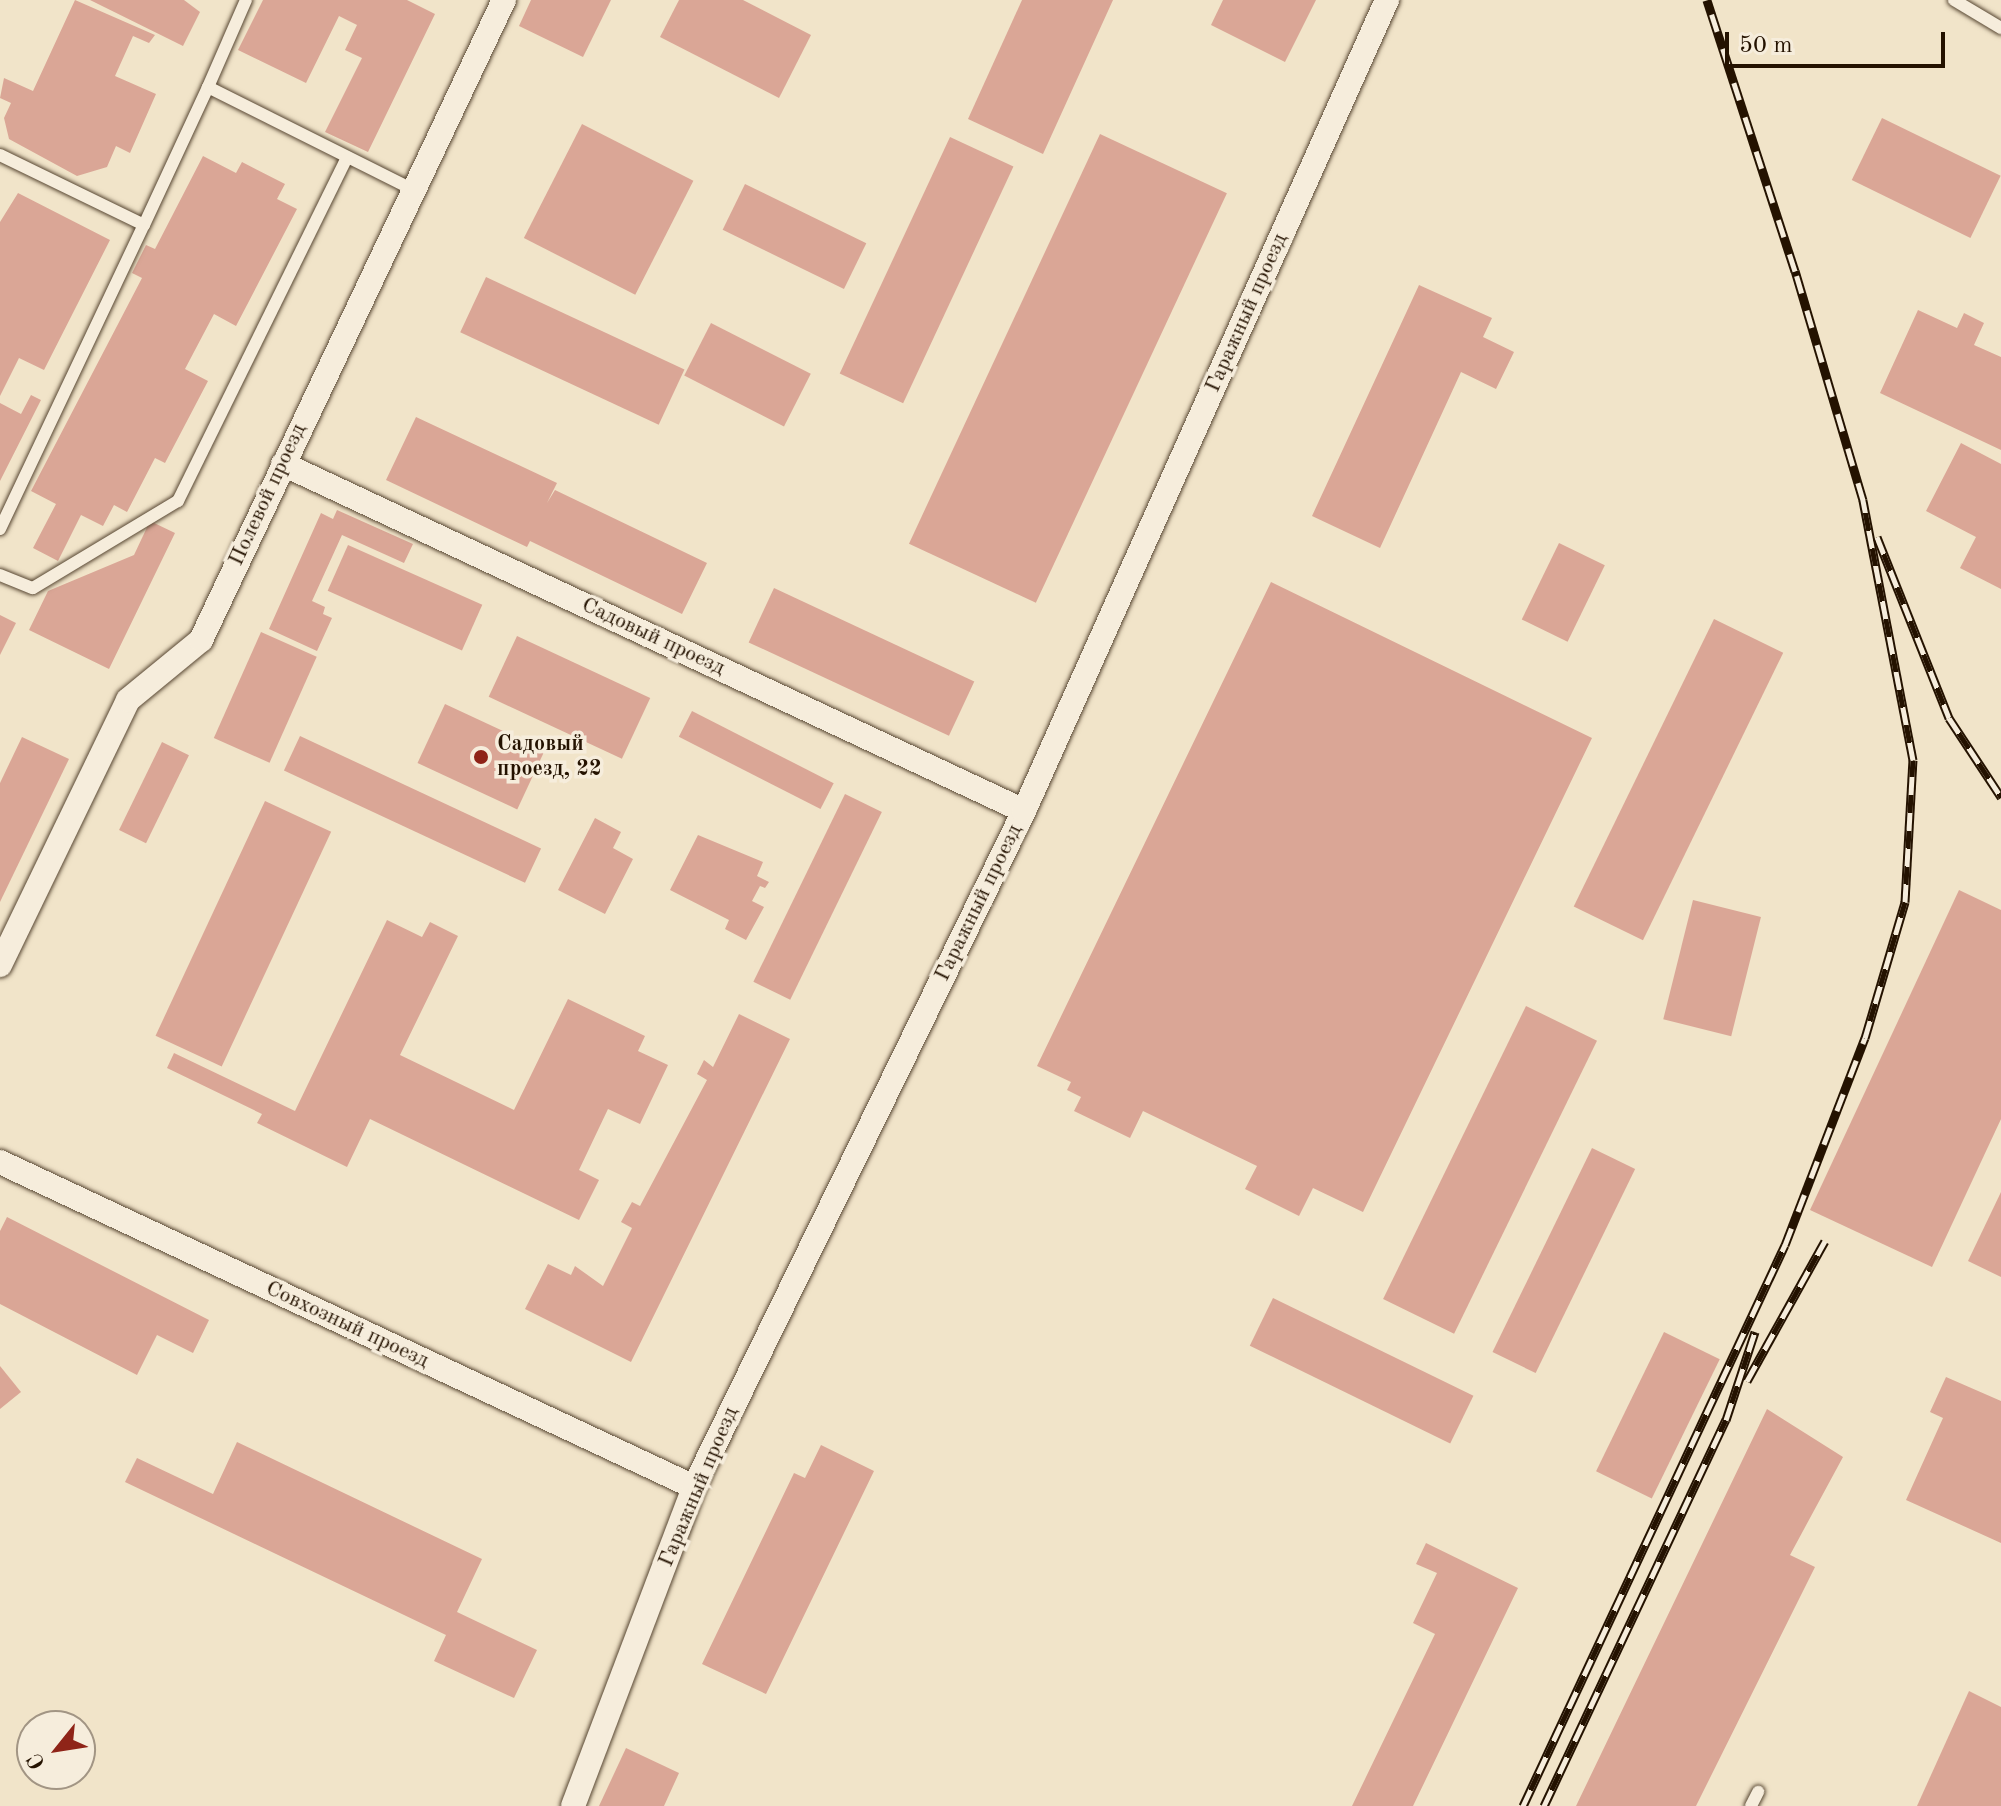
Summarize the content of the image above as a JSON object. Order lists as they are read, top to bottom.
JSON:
{
  "streets": {
    "street": [
      "Гаражный проезд",
      "Полевой проезд",
      "Садовый проезд",
      "Совхозный проезд"
    ]
  },
  "crossings": [
    ["Гаражный проезд", "Садовый проезд"],
    ["Гаражный проезд", "Совхозный проезд"],
    ["Полевой проезд", "Садовый проезд"]
  ],
  "places": ["Садовый проезд, 22"],
  "scale_bar": "50 m",
  "north": "bottom left"
}
